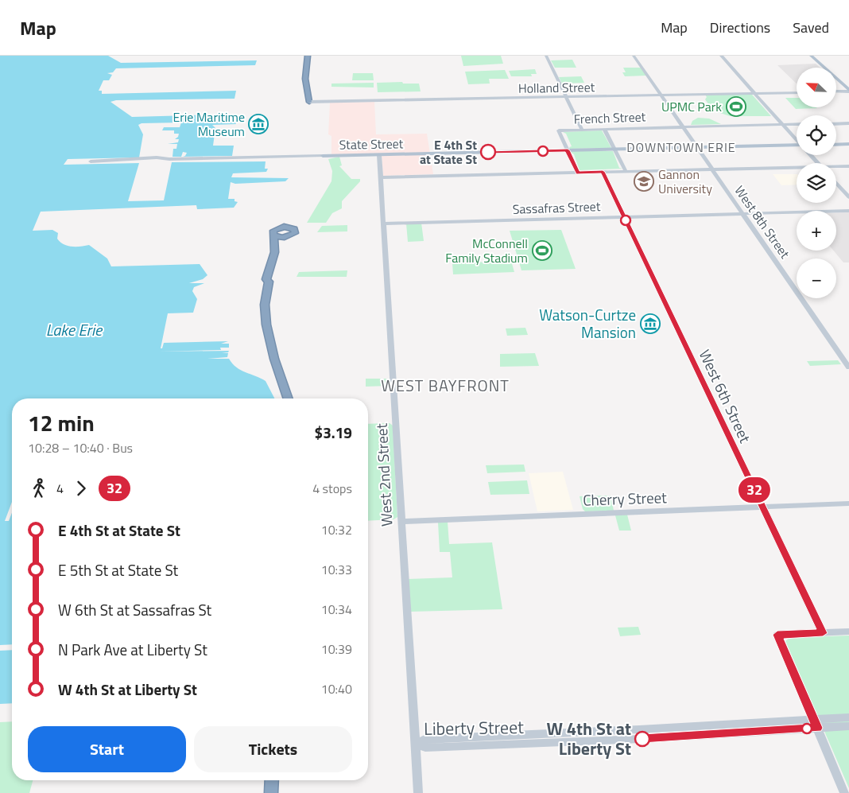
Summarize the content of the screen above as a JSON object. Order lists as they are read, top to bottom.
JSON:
{
  "streets": {
    "main road": ["State Street"],
    "street": [
      "Holland Street",
      "French Street",
      "Sassafras Street",
      "West 8th Street",
      "West 6th Street",
      "West 2nd Street",
      "Cherry Street",
      "Liberty Street"
    ]
  },
  "crossings": [
    ["Holland Street", "West 8th Street"],
    ["French Street", "West 8th Street"],
    ["State Street", "West 8th Street"],
    ["State Street", "West 2nd Street"],
    ["Sassafras Street", "West 8th Street"],
    ["Sassafras Street", "West 6th Street"],
    ["Sassafras Street", "West 2nd Street"],
    ["West 6th Street", "Cherry Street"],
    ["West 2nd Street", "Cherry Street"],
    ["West 2nd Street", "Liberty Street"]
  ],
  "districts": ["DOWNTOWN ERIE", "WEST BAYFRONT"],
  "water": ["Lake Erie"],
  "places": {
    "sports": ["UPMC Park", "McConnell Family Stadium"],
    "museum": ["Erie Maritime Museum", "Watson-Curtze Mansion"],
    "other": ["E 4th St at State St", "W 4th St at Liberty St"],
    "school or university": ["Gannon University"]
  },
  "lines": ["bus line 32"],
  "north": "top left",
  "page": {
    "header": "Map",
    "nav": ["Map", "Directions", "Saved"],
    "on_map": "32",
    "map_buttons": ["+", "−"],
    "heading": ["12 min", "10:28 – 10:40 · Bus", "$3.19"],
    "legs": ["4", "32", "4 stops"],
    "list": [
      {
        "name": "E 4th St at State St",
        "value": "10:32"
      },
      {
        "name": "E 5th St at State St",
        "value": "10:33"
      },
      {
        "name": "W 6th St at Sassafras St",
        "value": "10:34"
      },
      {
        "name": "N Park Ave at Liberty St",
        "value": "10:39"
      },
      {
        "name": "W 4th St at Liberty St",
        "value": "10:40"
      }
    ],
    "buttons": ["Start", "Tickets"]
  }
}
